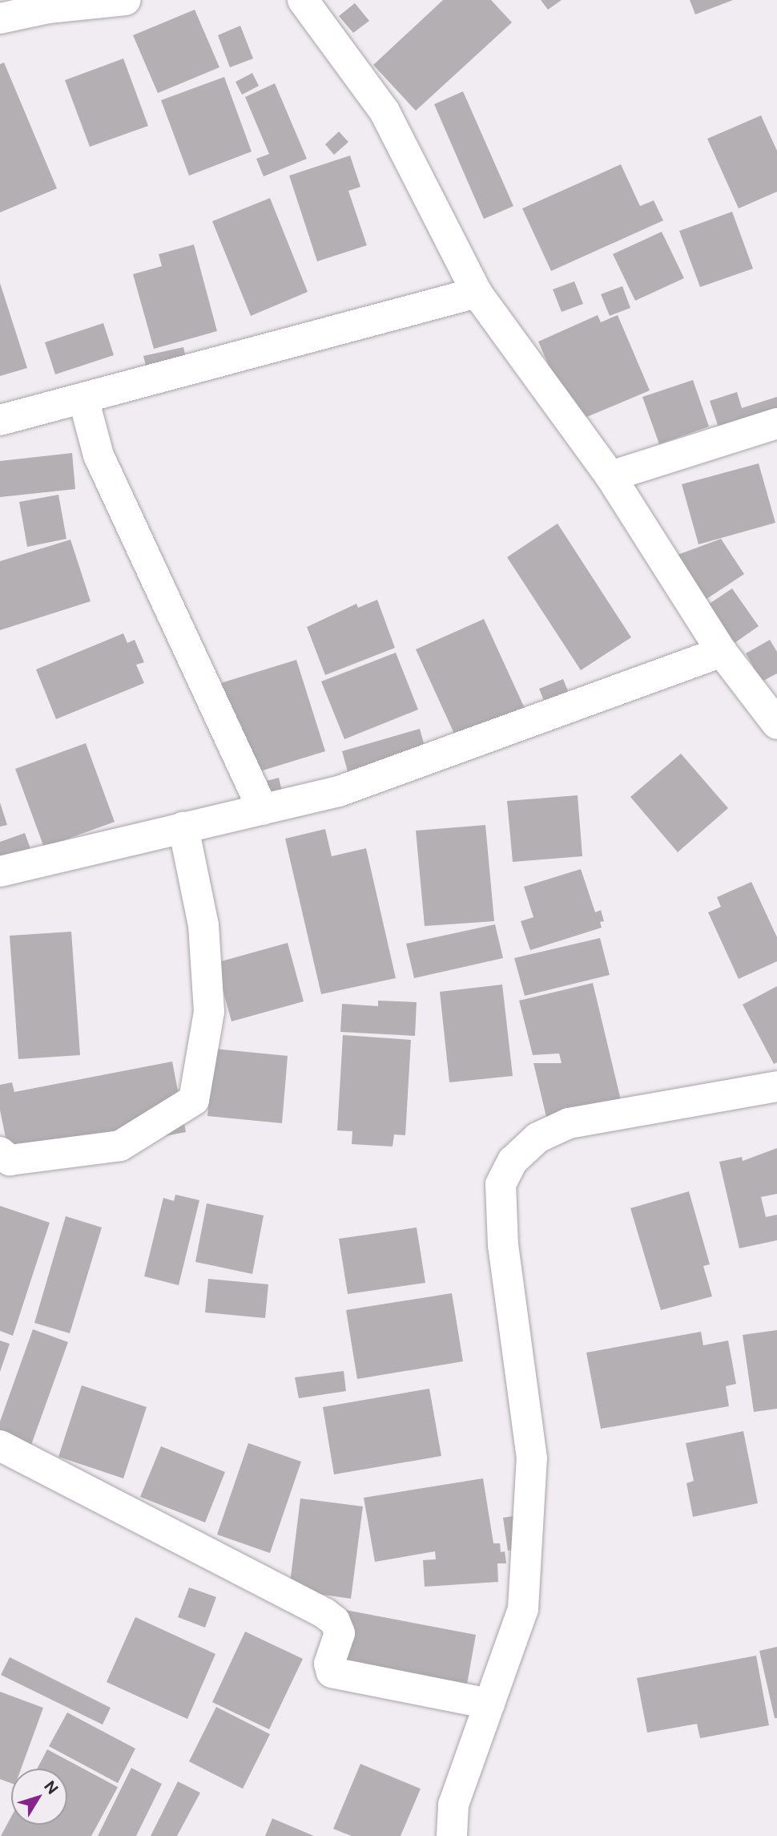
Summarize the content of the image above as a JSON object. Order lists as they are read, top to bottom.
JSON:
{
  "north": "top right"
}
